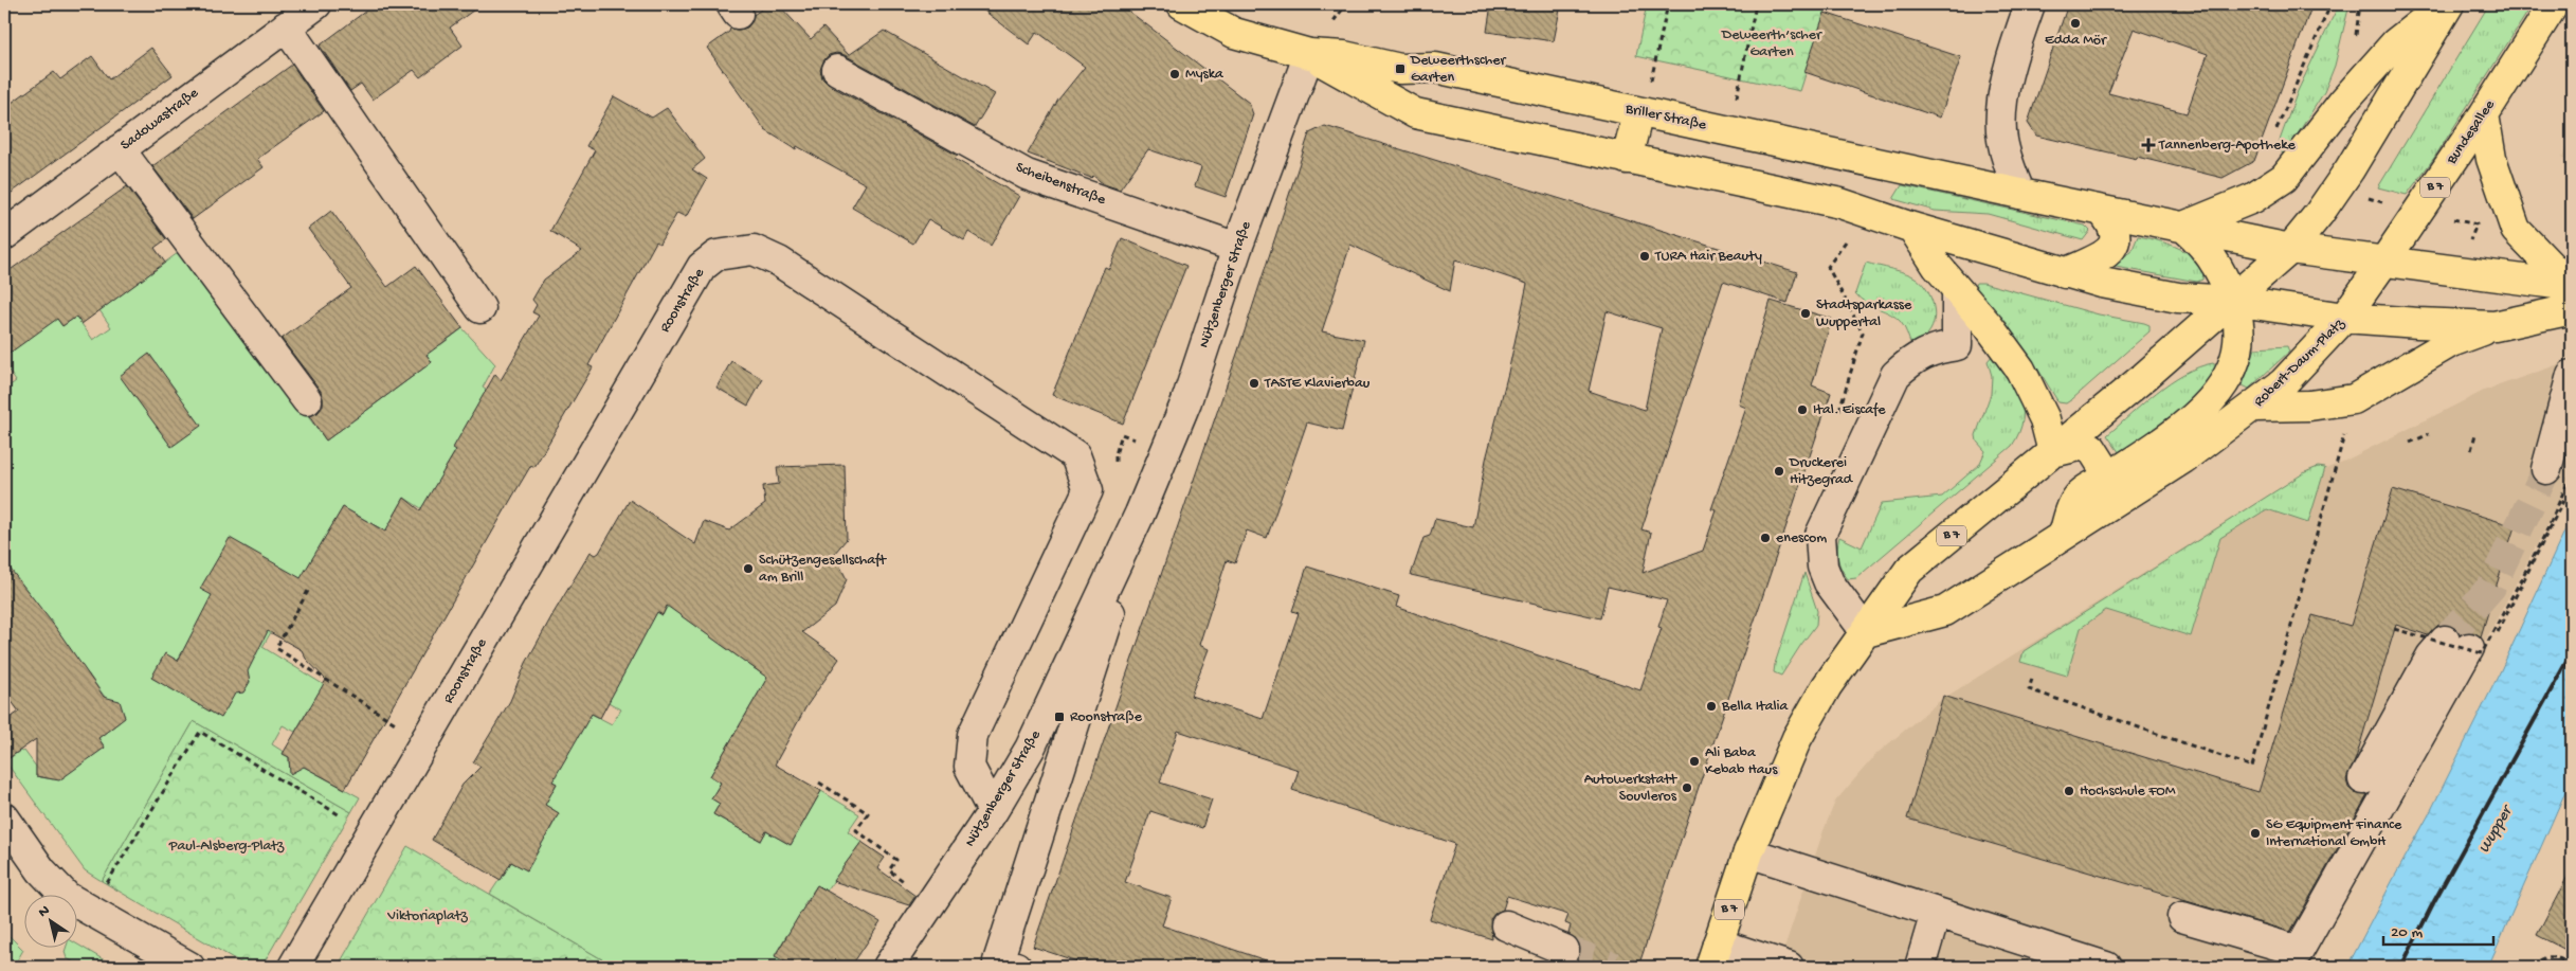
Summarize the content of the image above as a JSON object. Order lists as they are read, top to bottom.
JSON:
{
  "streets": {
    "main road": [
      "Briller Straße",
      "Bundesallee",
      "B 7",
      "Robert-Daum-Platz"
    ],
    "street": [
      "Sadowastraße",
      "Scheibenstraße",
      "Nützenberger Straße",
      "Roonstraße"
    ]
  },
  "crossings": [
    ["Briller Straße", "Nützenberger Straße"],
    ["Bundesallee", "B 7"],
    ["Scheibenstraße", "Nützenberger Straße"],
    ["B 7", "Robert-Daum-Platz"],
    ["Nützenberger Straße", "Roonstraße"]
  ],
  "water": ["Wupper"],
  "parks": ["Deweerth’scher Garten", "Paul-Alsberg-Platz", "Viktoriaplatz"],
  "places": {
    "other": [
      "Edda Mör",
      "Myska",
      "TURA Hair Beauty",
      "Stadtsparkasse Wuppertal",
      "TASTE Klavierbau",
      "Ital. Eiscafe",
      "Druckerei Hitzegrad",
      "enescom",
      "Schützengesellschaft am Brill",
      "Bella Italia",
      "Ali Baba Kebab Haus",
      "Autowerkstatt Souvleros",
      "Hochschule FOM",
      "SG Equipment Finance International GmbH"
    ],
    "transit": ["Deweerthscher Garten", "Roonstraße"],
    "health": ["Tannenberg-Apotheke"]
  },
  "scale_bar": "20 m",
  "north": "top left"
}
